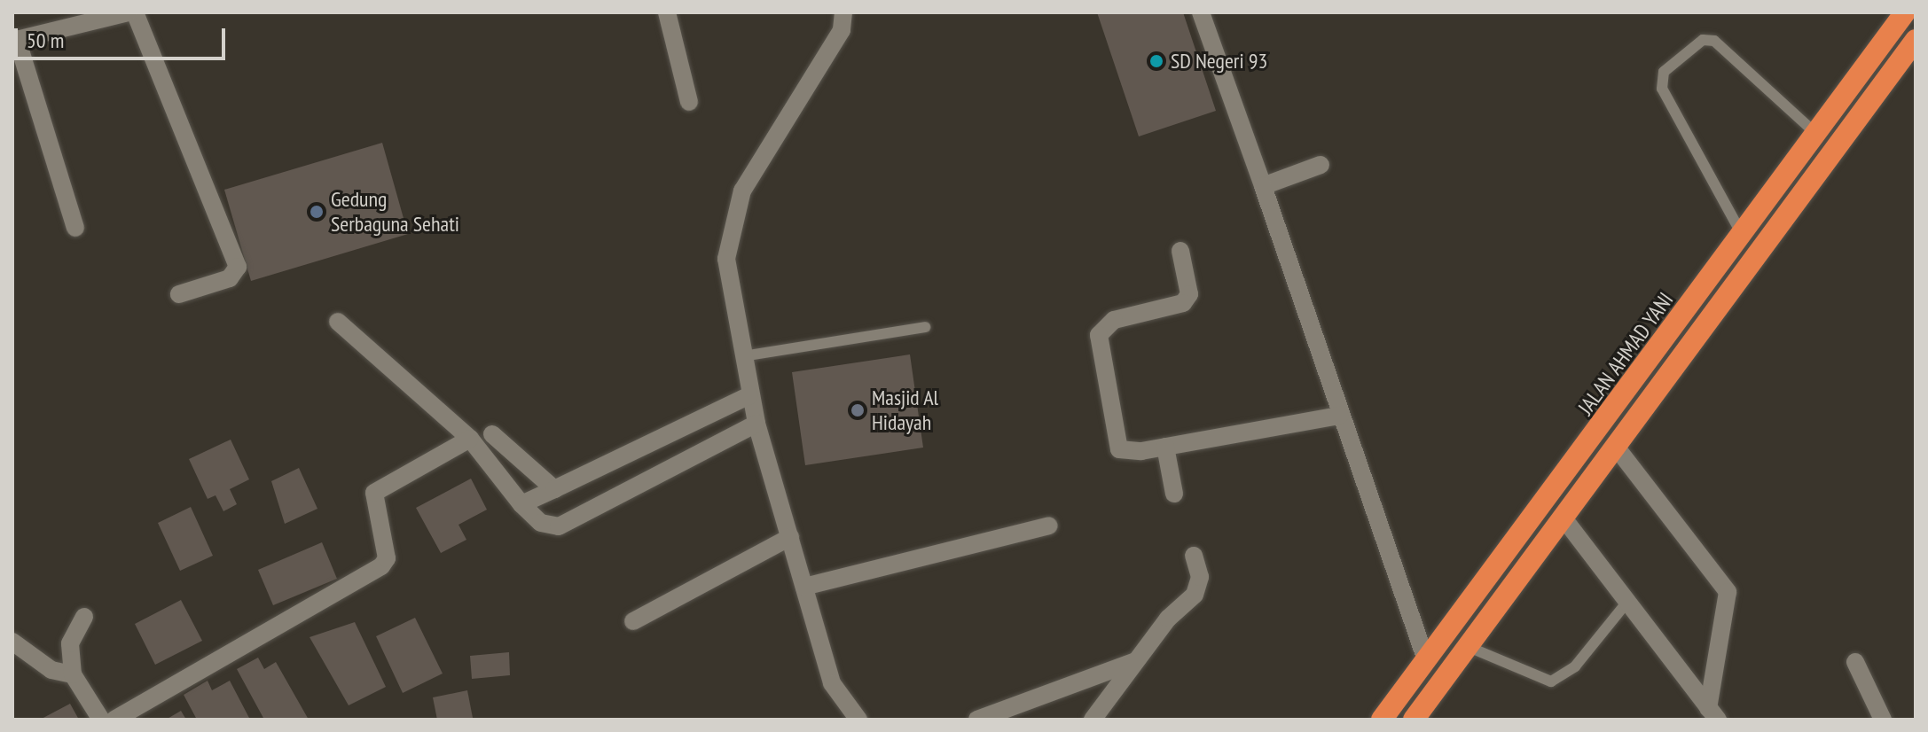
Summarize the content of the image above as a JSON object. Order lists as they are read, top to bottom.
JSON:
{
  "streets": {
    "highway": ["JALAN AHMAD YANI"]
  },
  "places": ["SD Negeri 93", "Gedung Serbaguna Sehati", "Masjid Al Hidayah"],
  "scale_bar": "50 m"
}
